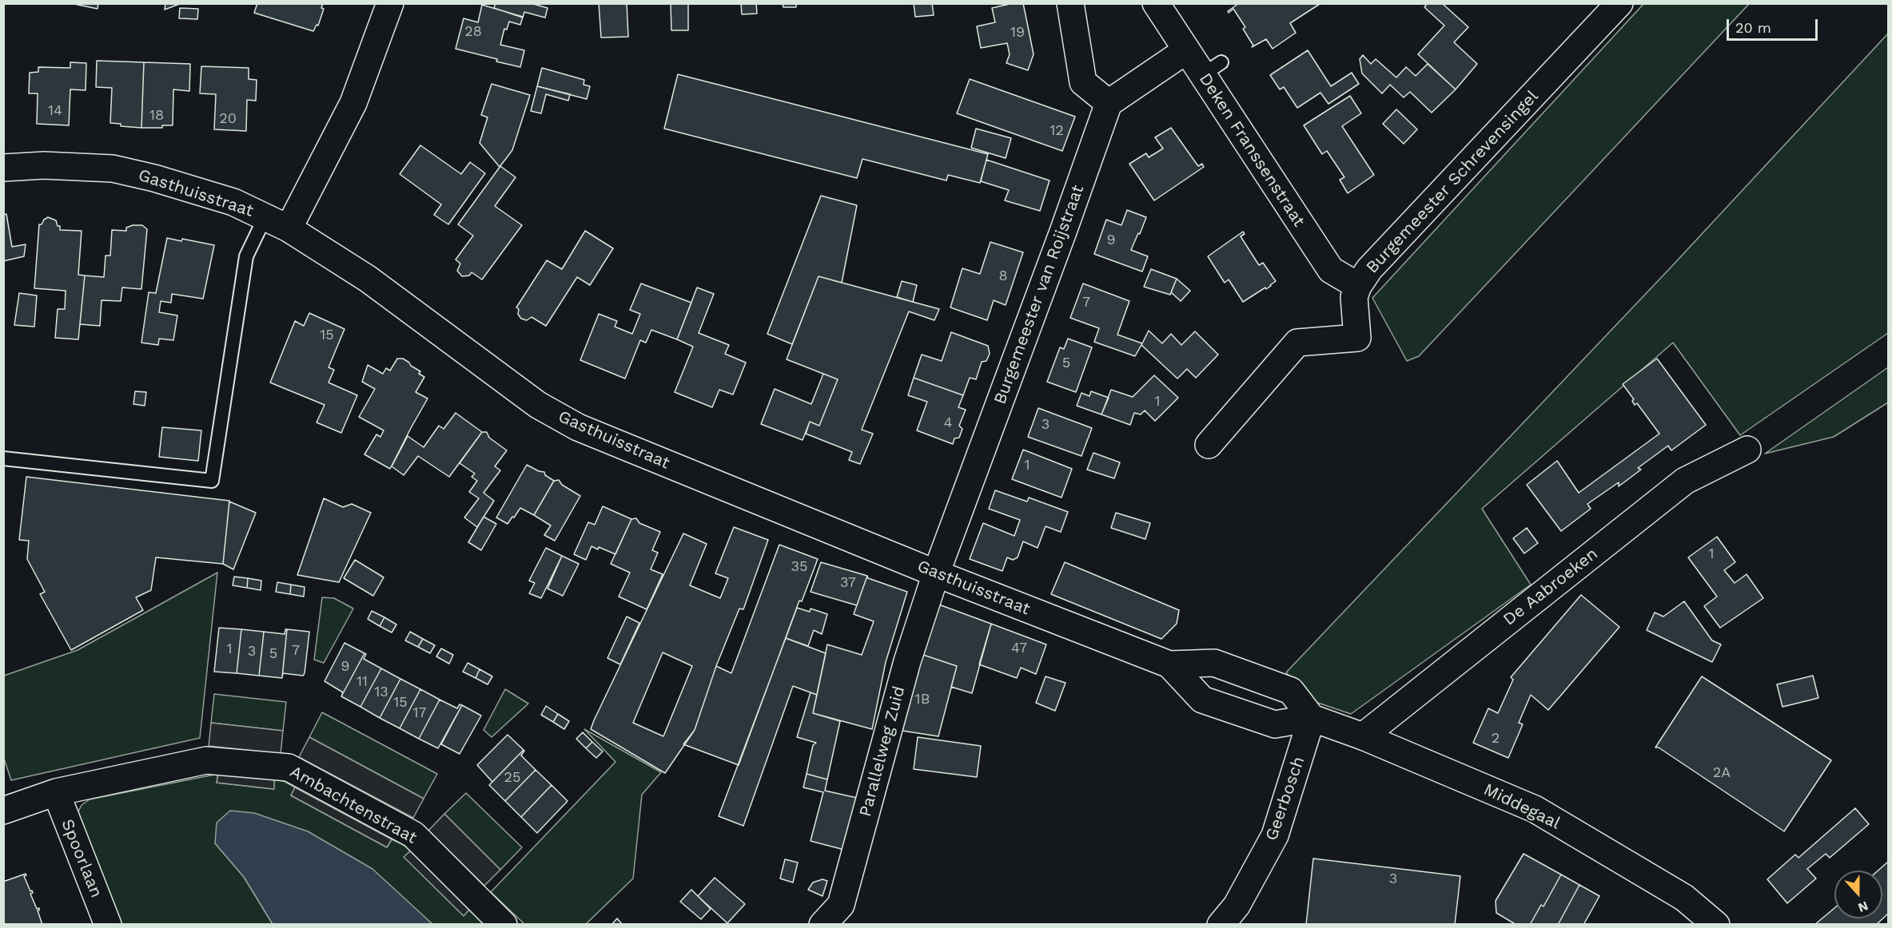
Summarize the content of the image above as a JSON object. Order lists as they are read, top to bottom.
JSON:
{
  "streets": {
    "street": [
      "Deken Franssenstraat",
      "Burgemeester Schrevensingel",
      "Gasthuisstraat",
      "Burgemeester van Roijstraat",
      "De Aabroeken",
      "Parallelweg Zuid",
      "Geerbosch",
      "Ambachtenstraat",
      "Middegaal",
      "Spoorlaan"
    ]
  },
  "crossings": [
    ["Deken Franssenstraat", "Burgemeester Schrevensingel"],
    ["Gasthuisstraat", "Burgemeester van Roijstraat"],
    ["Gasthuisstraat", "Parallelweg Zuid"],
    ["Gasthuisstraat", "Geerbosch"],
    ["Gasthuisstraat", "Middegaal"],
    ["Burgemeester van Roijstraat", "Parallelweg Zuid"],
    ["De Aabroeken", "Middegaal"],
    ["Geerbosch", "Middegaal"],
    ["Ambachtenstraat", "Spoorlaan"]
  ],
  "house_numbers": [
    "28",
    "19",
    "14",
    "18",
    "20",
    "12",
    "9",
    "8",
    "7",
    "15",
    "5",
    "1",
    "4",
    "3",
    "1",
    "1",
    "35",
    "37",
    "47",
    "1",
    "7",
    "3",
    "5",
    "9",
    "11",
    "13",
    "1B",
    "15",
    "17",
    "2",
    "2A",
    "25",
    "3"
  ],
  "scale_bar": "20 m",
  "north": "bottom"
}
